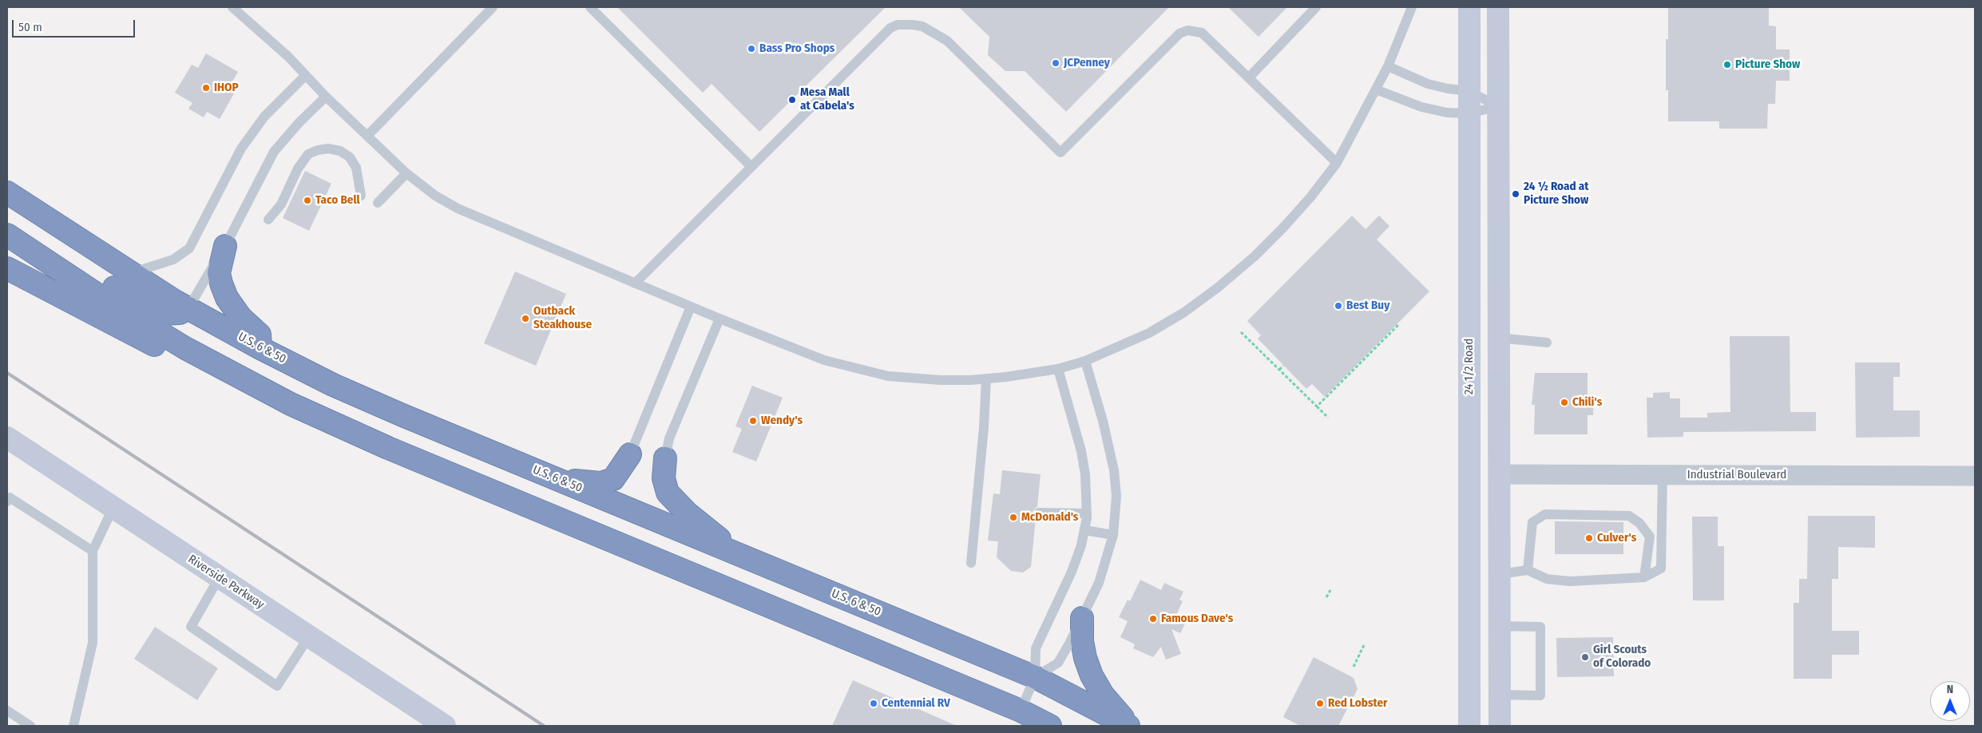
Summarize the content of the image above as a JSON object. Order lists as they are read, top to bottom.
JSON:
{
  "streets": {
    "highway": ["U.S. 6 & 50"],
    "main road": ["24 1/2 Road", "Riverside Parkway"],
    "street": ["Industrial Boulevard"]
  },
  "places": [
    "Bass Pro Shops",
    "JCPenney",
    "Picture Show",
    "IHOP",
    "Mesa Mall at Cabela's",
    "24 ½ Road at Picture Show",
    "Taco Bell",
    "Best Buy",
    "Outback Steakhouse",
    "Chili's",
    "Wendy's",
    "McDonald's",
    "Culver's",
    "Famous Dave's",
    "Girl Scouts of Colorado",
    "Centennial RV",
    "Red Lobster"
  ],
  "scale_bar": "50 m",
  "north": "top"
}
